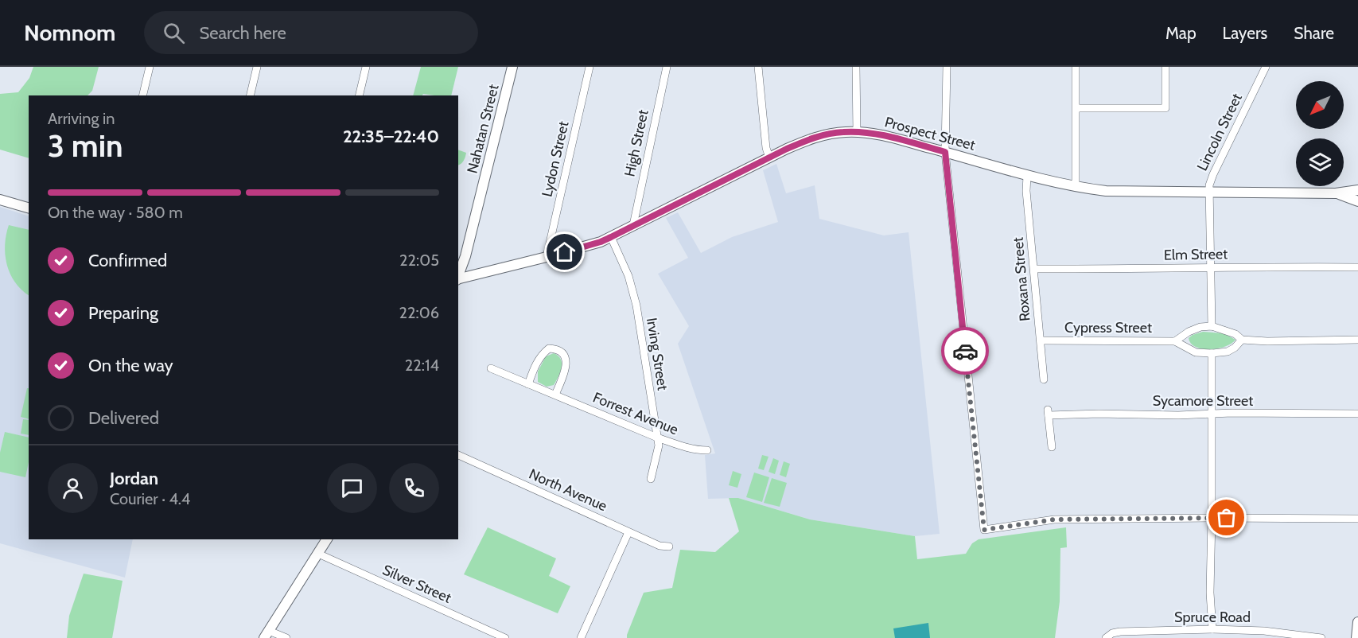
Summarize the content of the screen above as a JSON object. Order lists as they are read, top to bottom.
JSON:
{
  "streets": {
    "street": [
      "Nahatan Street",
      "Lincoln Street",
      "Prospect Street",
      "High Street",
      "Lydon Street",
      "Elm Street",
      "Roxana Street",
      "Cypress Street",
      "Irving Street",
      "Sycamore Street",
      "Forrest Avenue",
      "North Avenue",
      "Silver Street",
      "Spruce Road"
    ]
  },
  "crossings": [
    ["Lincoln Street", "Prospect Street"],
    ["Lincoln Street", "Elm Street"],
    ["Prospect Street", "High Street"],
    ["Prospect Street", "Lydon Street"],
    ["Prospect Street", "Roxana Street"],
    ["Prospect Street", "Irving Street"],
    ["Elm Street", "Roxana Street"],
    ["Roxana Street", "Cypress Street"],
    ["Irving Street", "Forrest Avenue"]
  ],
  "north": "bottom left",
  "page": {
    "header": "Nomnom",
    "search": "Search here",
    "nav": ["Map", "Layers", "Share"],
    "heading": ["3 min", "Arriving in", "22:35–22:40"],
    "panel": ["Jordan", "Courier · 4.4"],
    "bar": "On the way · 580 m",
    "list": [
      ["Confirmed", "22:05"],
      ["Preparing", "22:06"],
      ["On the way", "22:14"],
      "Delivered"
    ]
  }
}
